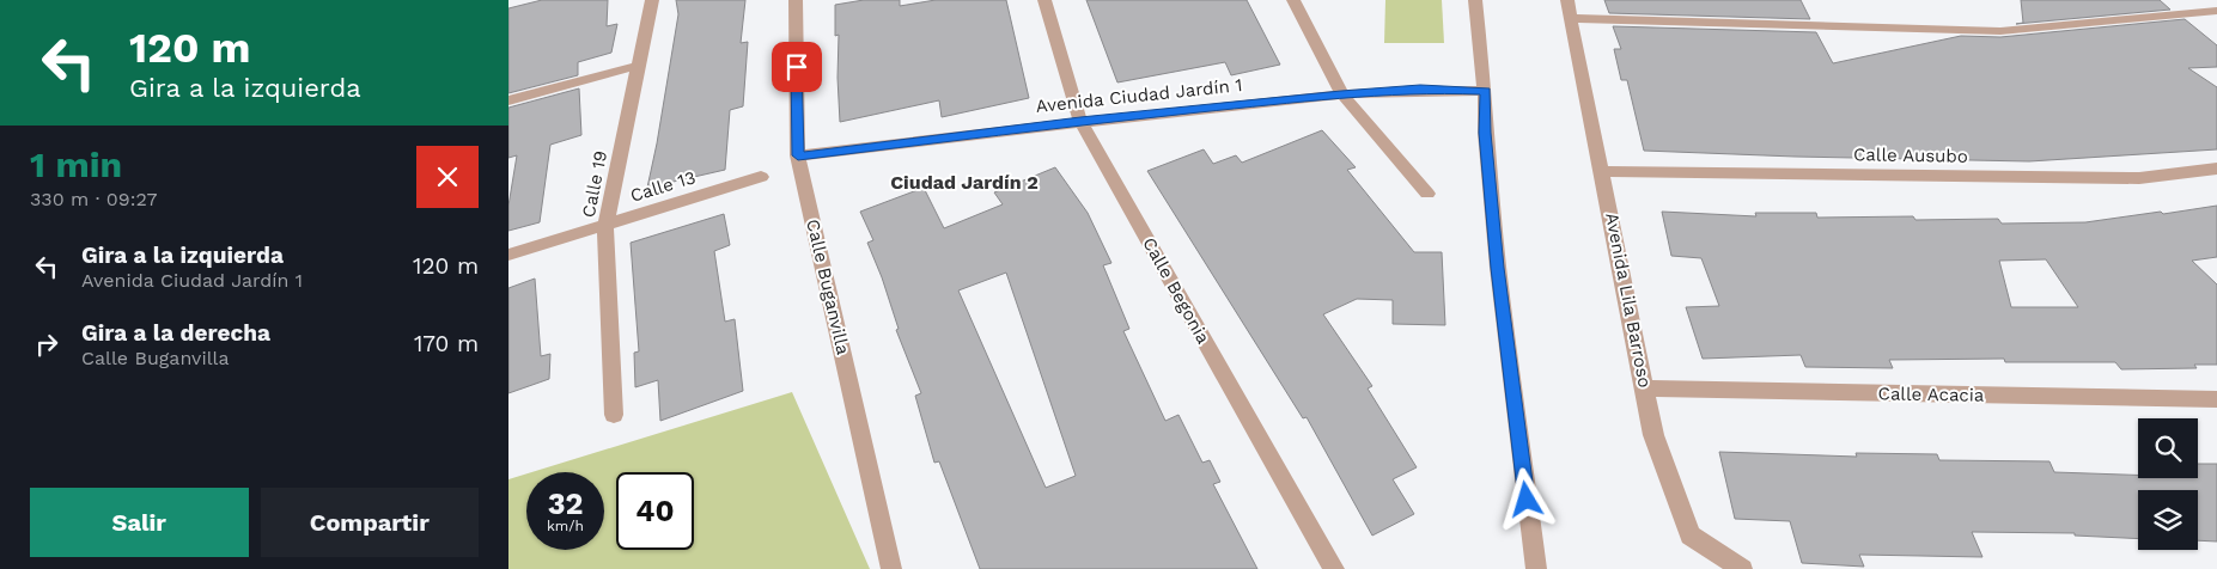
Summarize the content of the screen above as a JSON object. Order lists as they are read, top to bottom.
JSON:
{
  "streets": {
    "street": [
      "Avenida Ciudad Jardín 1",
      "Calle Ausubo",
      "Calle 19",
      "Calle 13",
      "Calle Buganvilla",
      "Calle Begonia",
      "Avenida Lila Barroso",
      "Calle Acacia"
    ]
  },
  "crossings": [
    ["Avenida Ciudad Jardín 1", "Calle Buganvilla"],
    ["Avenida Ciudad Jardín 1", "Calle Begonia"],
    ["Calle Ausubo", "Avenida Lila Barroso"],
    ["Calle 19", "Calle 13"],
    ["Avenida Lila Barroso", "Calle Acacia"]
  ],
  "districts": ["Ciudad Jardín 2"],
  "page": {
    "turn": ["120 m", "Gira a la izquierda"],
    "heading": ["1 min", "330 m · 09:27"],
    "list": [
      {
        "name": "Gira a la izquierda",
        "note": "Avenida Ciudad Jardín 1",
        "value": "120 m"
      },
      {
        "name": "Gira a la derecha",
        "note": "Calle Buganvilla",
        "value": "170 m"
      }
    ],
    "speed": "32 km/h",
    "limit": "40",
    "buttons": ["Salir", "Compartir"]
  }
}
